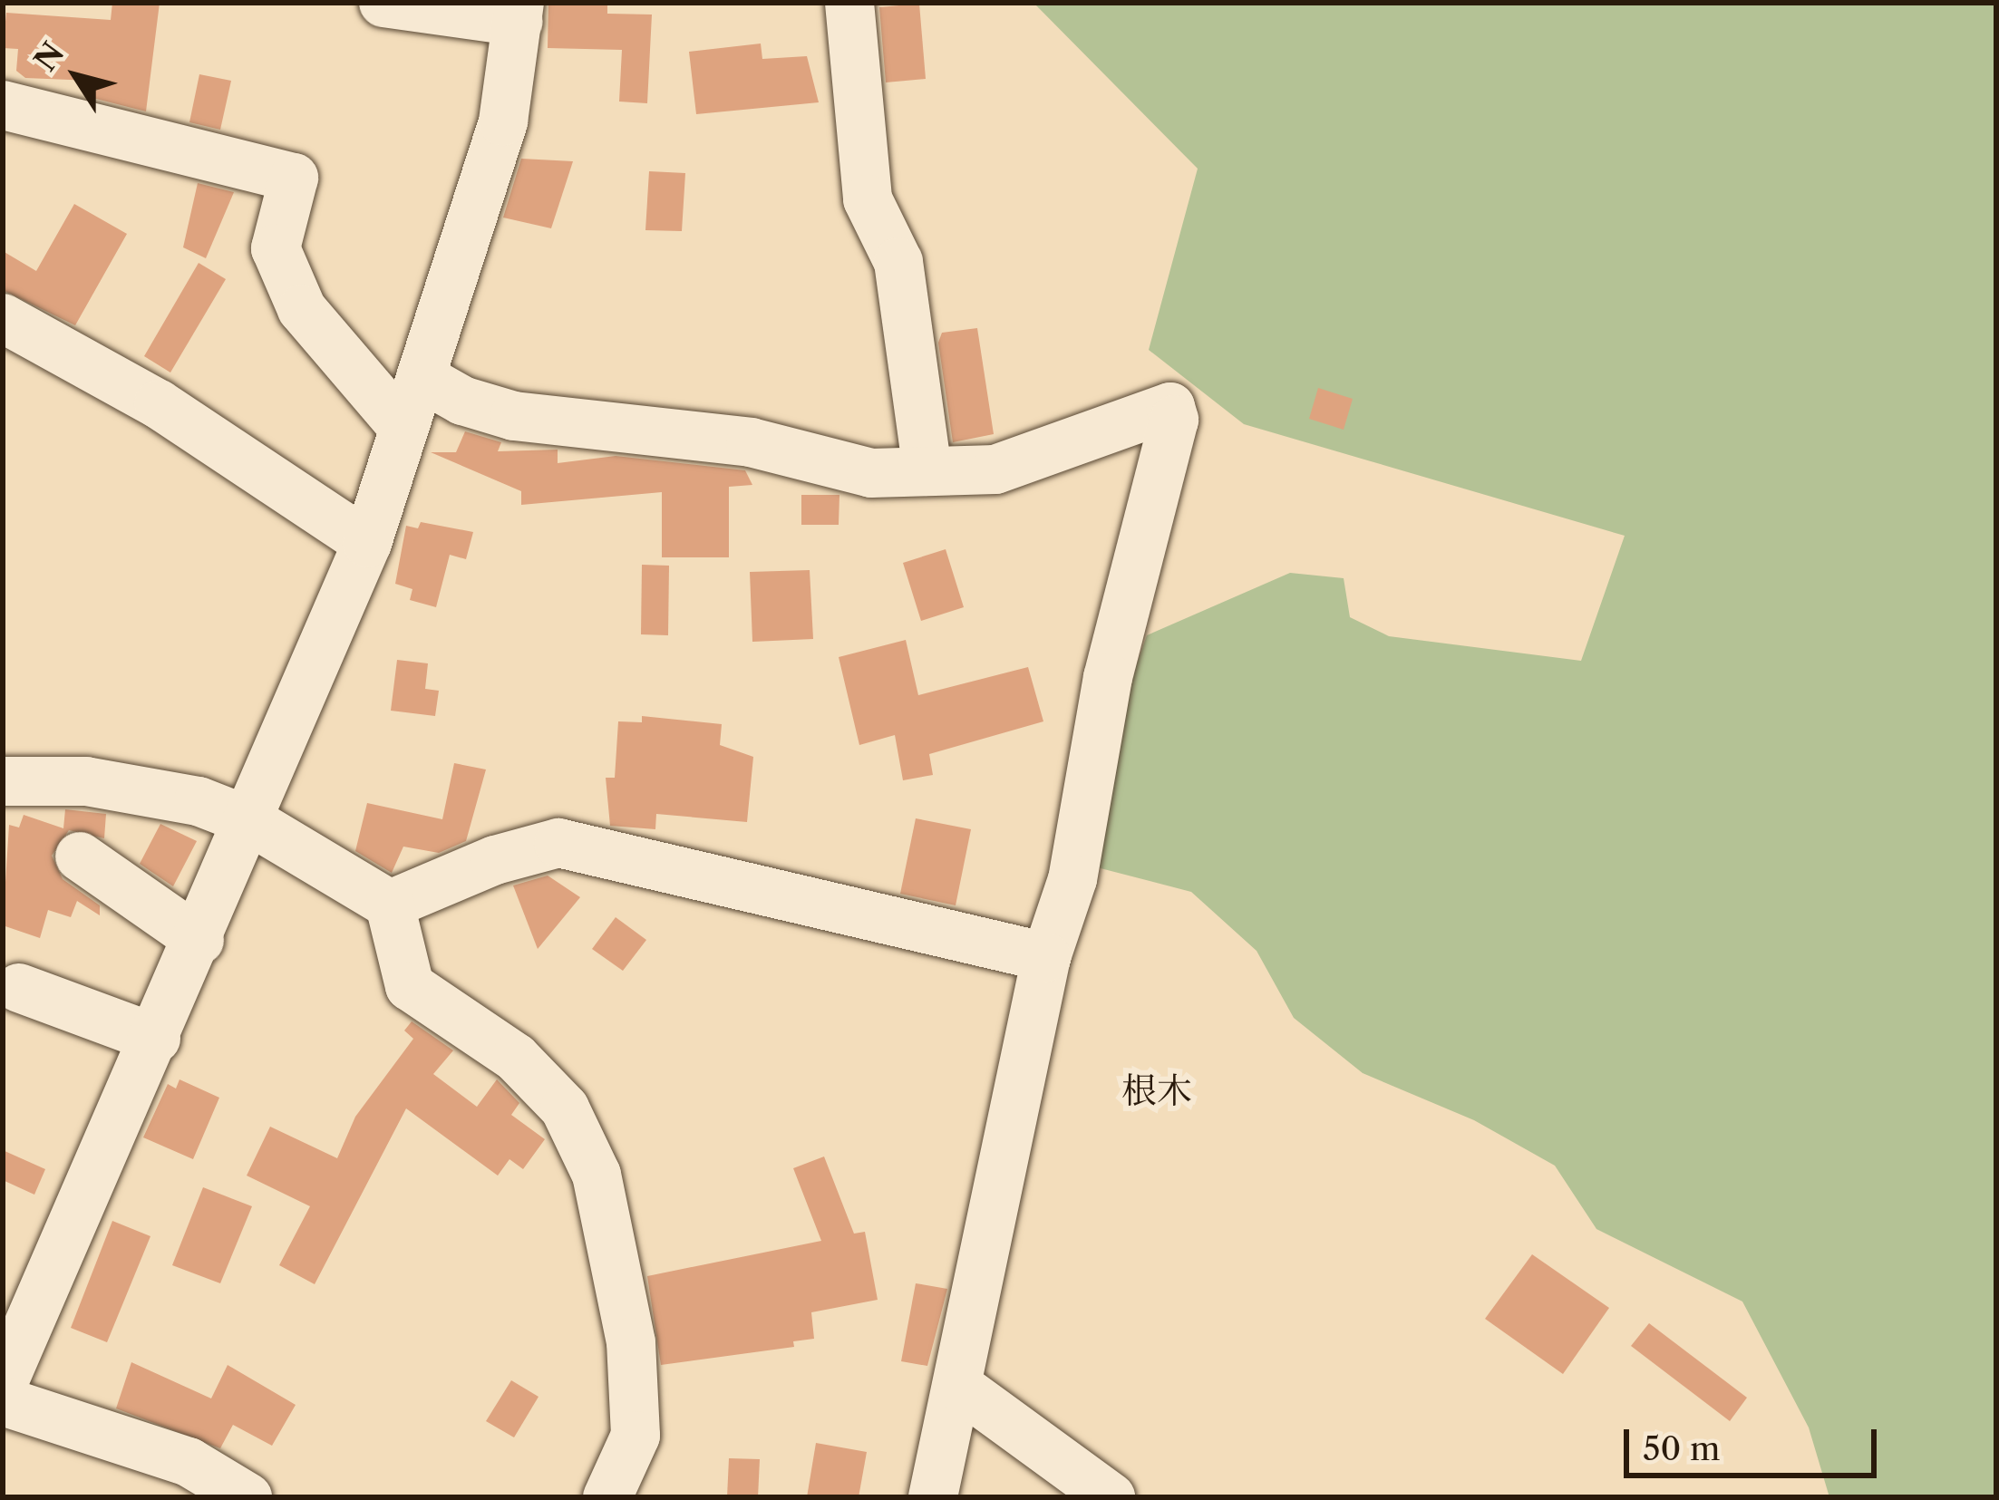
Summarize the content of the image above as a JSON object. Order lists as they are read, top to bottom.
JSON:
{
  "districts": ["根木"],
  "scale_bar": "50 m",
  "north": "top left"
}
